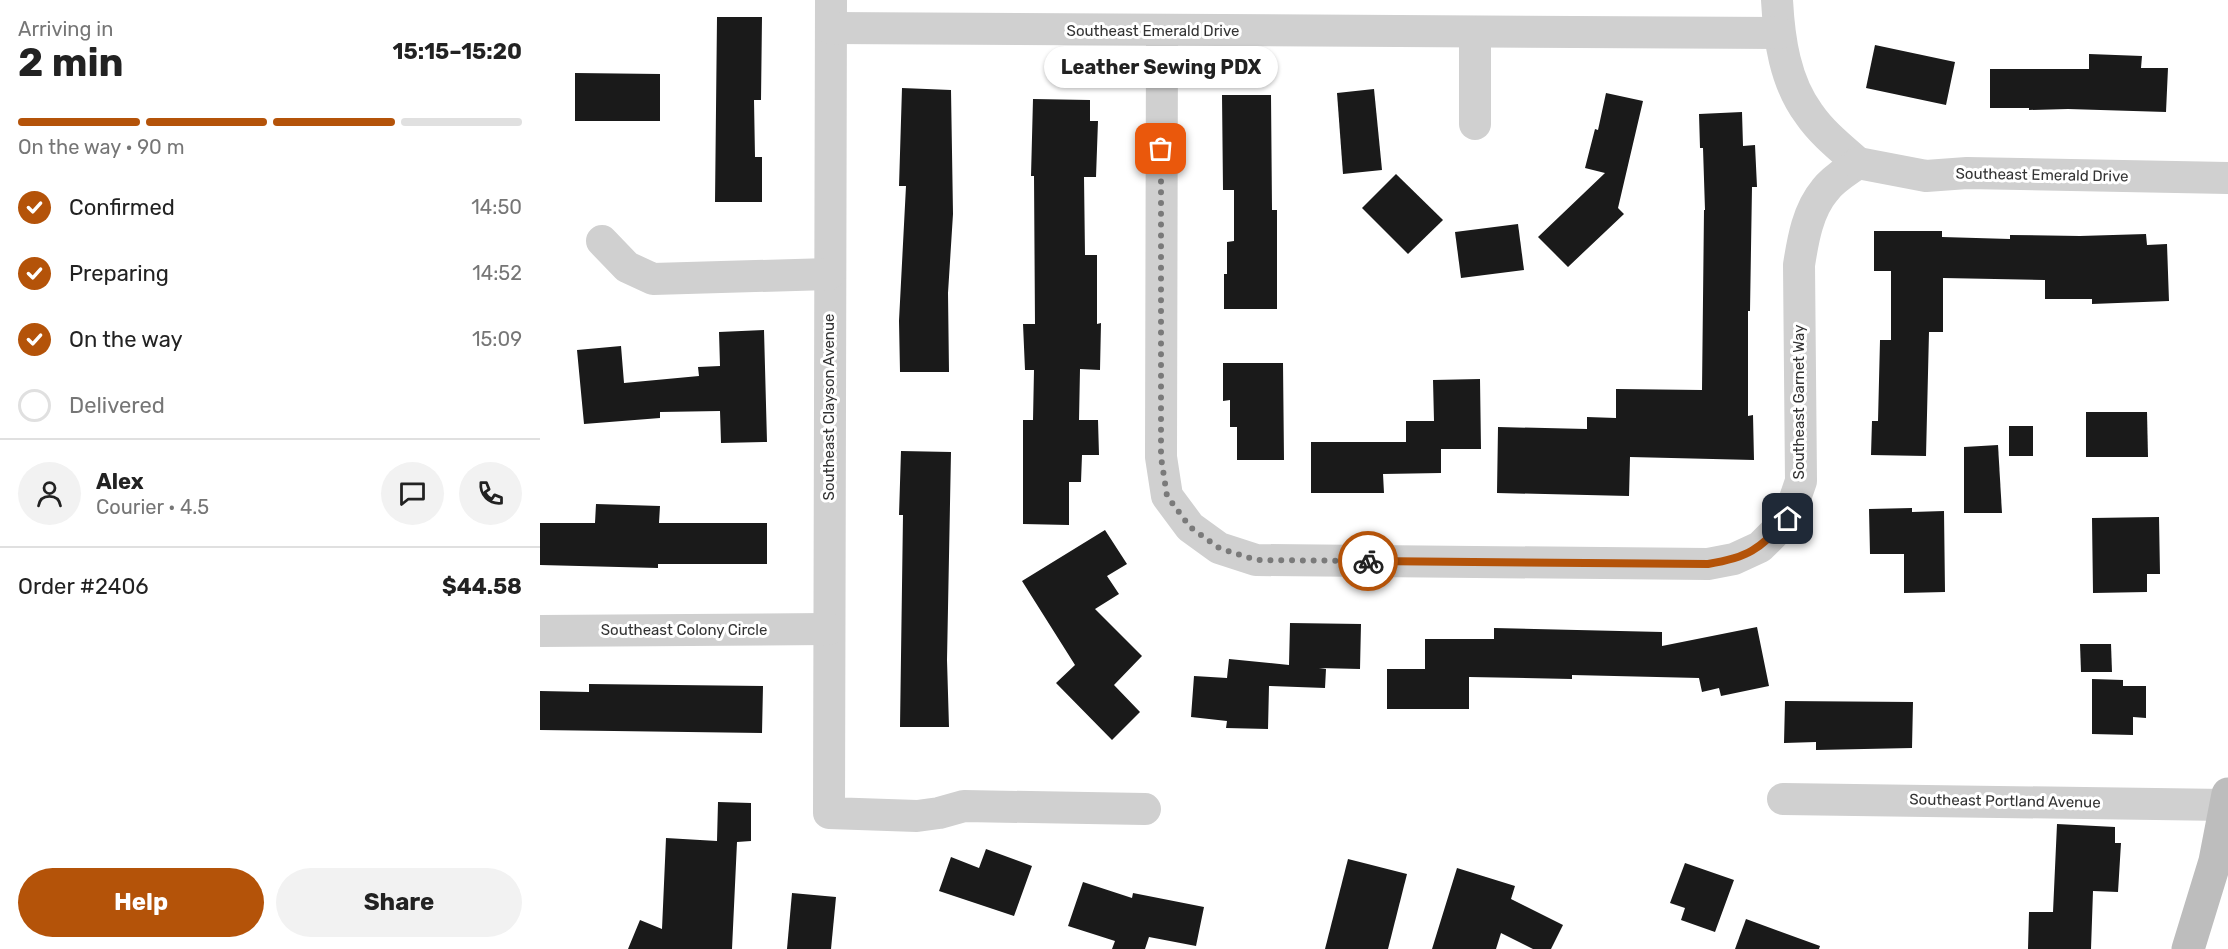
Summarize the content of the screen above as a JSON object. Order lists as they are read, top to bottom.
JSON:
{
  "streets": {
    "street": [
      "Southeast Emerald Drive",
      "Southeast Garnet Way",
      "Southeast Clayson Avenue",
      "Southeast Colony Circle",
      "Southeast Portland Avenue"
    ]
  },
  "crossings": [
    ["Southeast Emerald Drive", "Southeast Garnet Way"],
    ["Southeast Emerald Drive", "Southeast Clayson Avenue"],
    ["Southeast Clayson Avenue", "Southeast Colony Circle"]
  ],
  "places": ["Leather Sewing PDX"],
  "page": {
    "heading": ["2 min", "Arriving in", "15:15–15:20"],
    "panel": [
      "Alex",
      "Courier · 4.5",
      "Order #2406",
      "$44.58"
    ],
    "bubble": "Leather Sewing PDX",
    "bar": "On the way · 90 m",
    "list": [
      ["Confirmed", "14:50"],
      ["Preparing", "14:52"],
      ["On the way", "15:09"],
      "Delivered"
    ],
    "buttons": ["Help", "Share"]
  }
}
